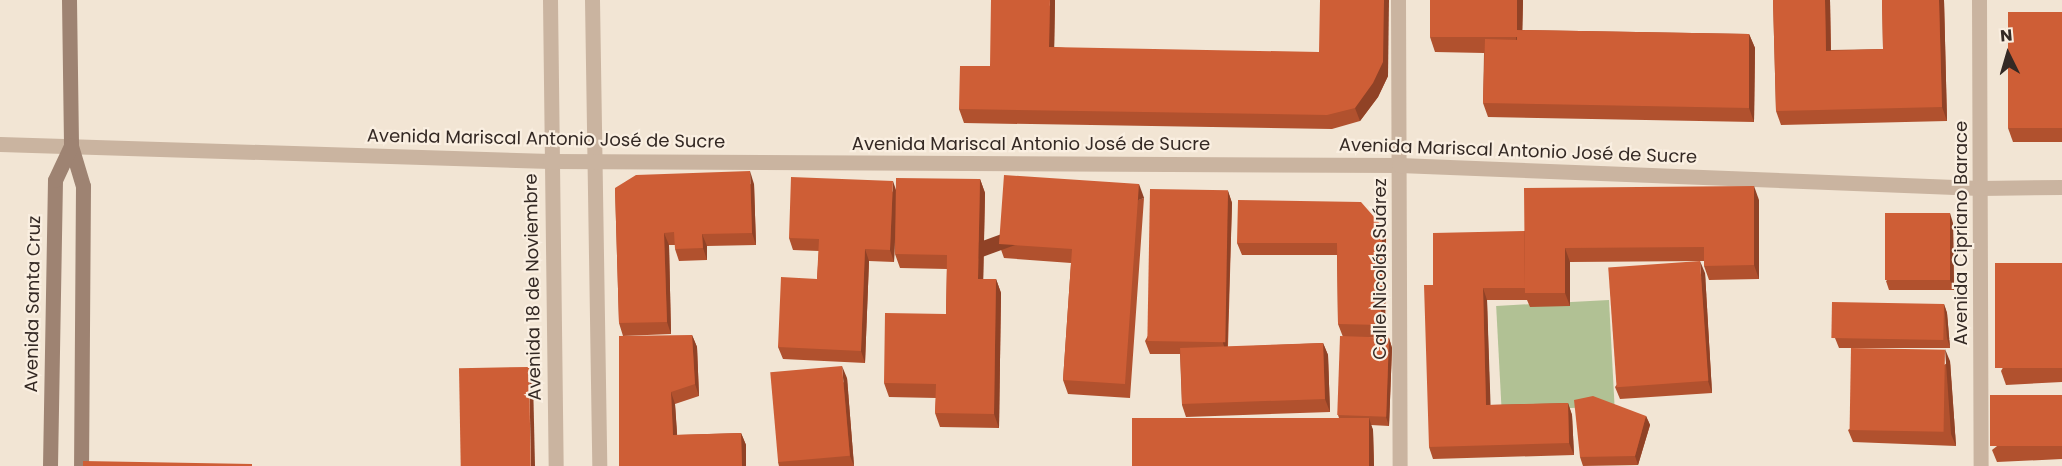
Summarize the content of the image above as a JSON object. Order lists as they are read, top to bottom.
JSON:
{
  "streets": {
    "main road": ["Avenida Santa Cruz"],
    "street": [
      "Avenida Mariscal Antonio José de Sucre",
      "Avenida Cipriano Barace",
      "Calle Nicolás Suárez",
      "Avenida 18 de Noviembre"
    ]
  },
  "crossings": [
    ["Avenida Mariscal Antonio José de Sucre", "Avenida Cipriano Barace"],
    ["Avenida Mariscal Antonio José de Sucre", "Calle Nicolás Suárez"],
    ["Avenida Mariscal Antonio José de Sucre", "Avenida 18 de Noviembre"],
    ["Avenida Mariscal Antonio José de Sucre", "Avenida Santa Cruz"]
  ],
  "north": "top"
}
